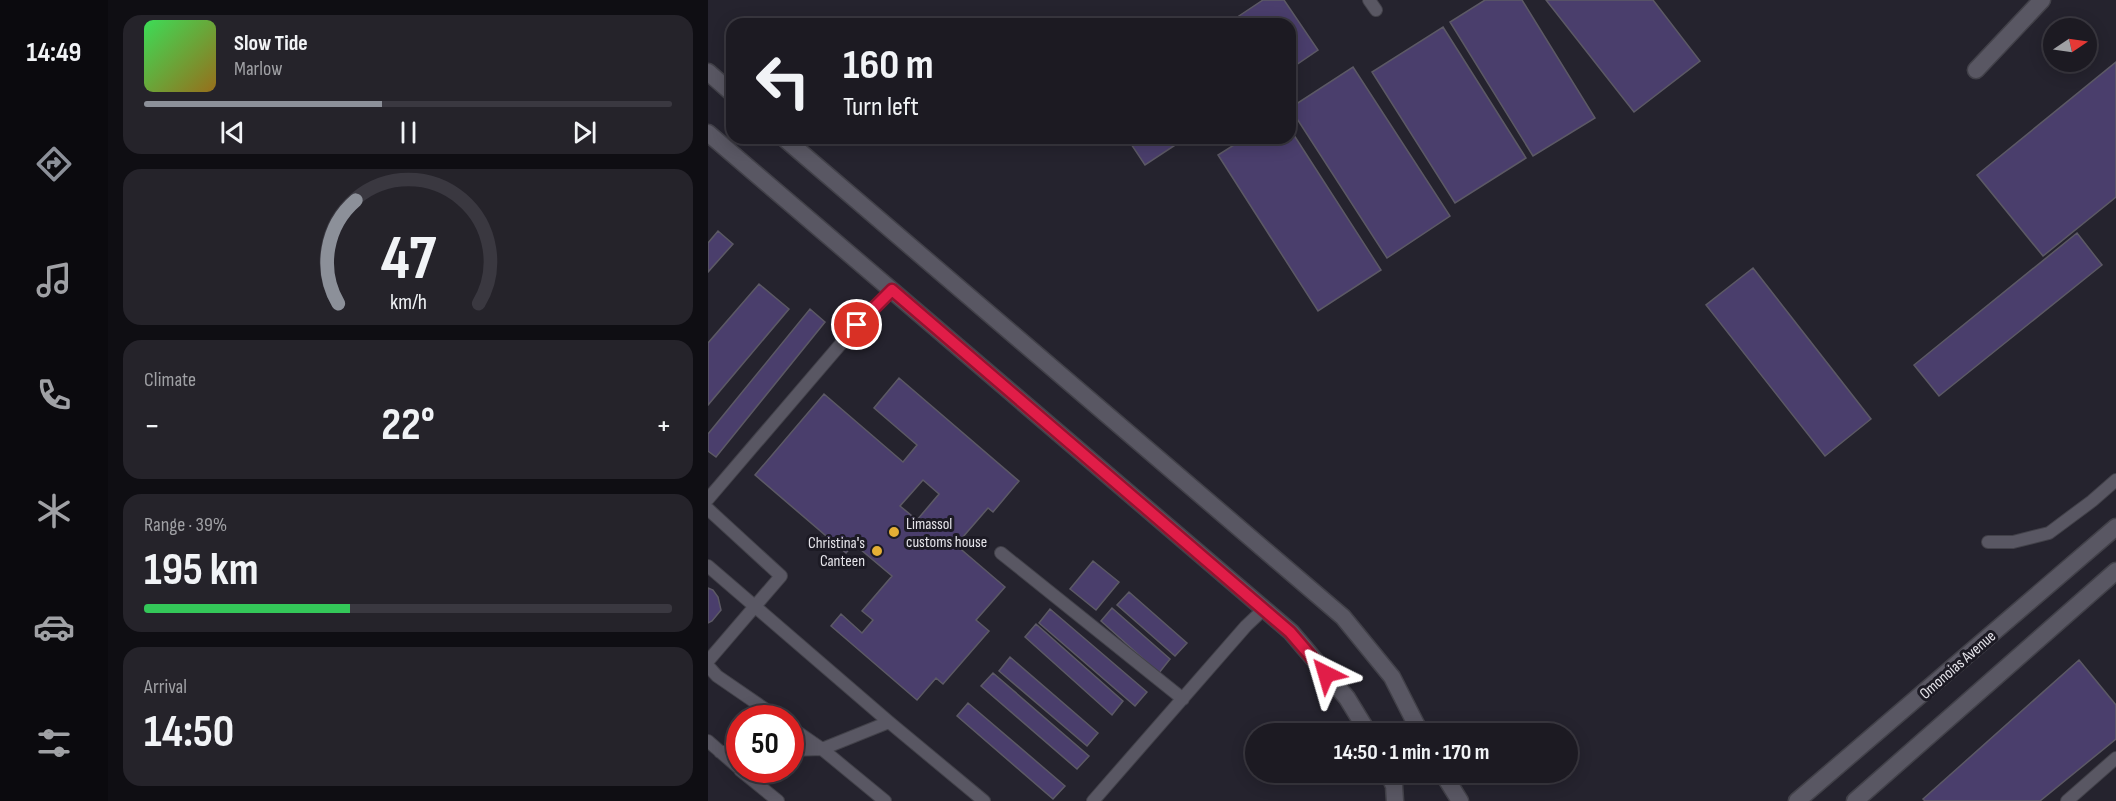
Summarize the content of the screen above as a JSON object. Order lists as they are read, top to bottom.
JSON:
{
  "streets": {
    "main road": ["Omonoias Avenue"]
  },
  "places": ["Limassol customs house", "Christina's Canteen"],
  "north": "right",
  "page": {
    "tabs": "14:49",
    "turn": ["160 m", "Turn left"],
    "song": ["Slow Tide", "Marlow"],
    "tile": [
      "Climate",
      ["Range · 39%", "195 km"],
      ["Arrival", "14:50"]
    ],
    "heat": ["−", "22°", "+"],
    "limit": "50",
    "trip": "14:50 · 1 min · 170 m",
    "gauge": ["47", "km/h"]
  }
}
